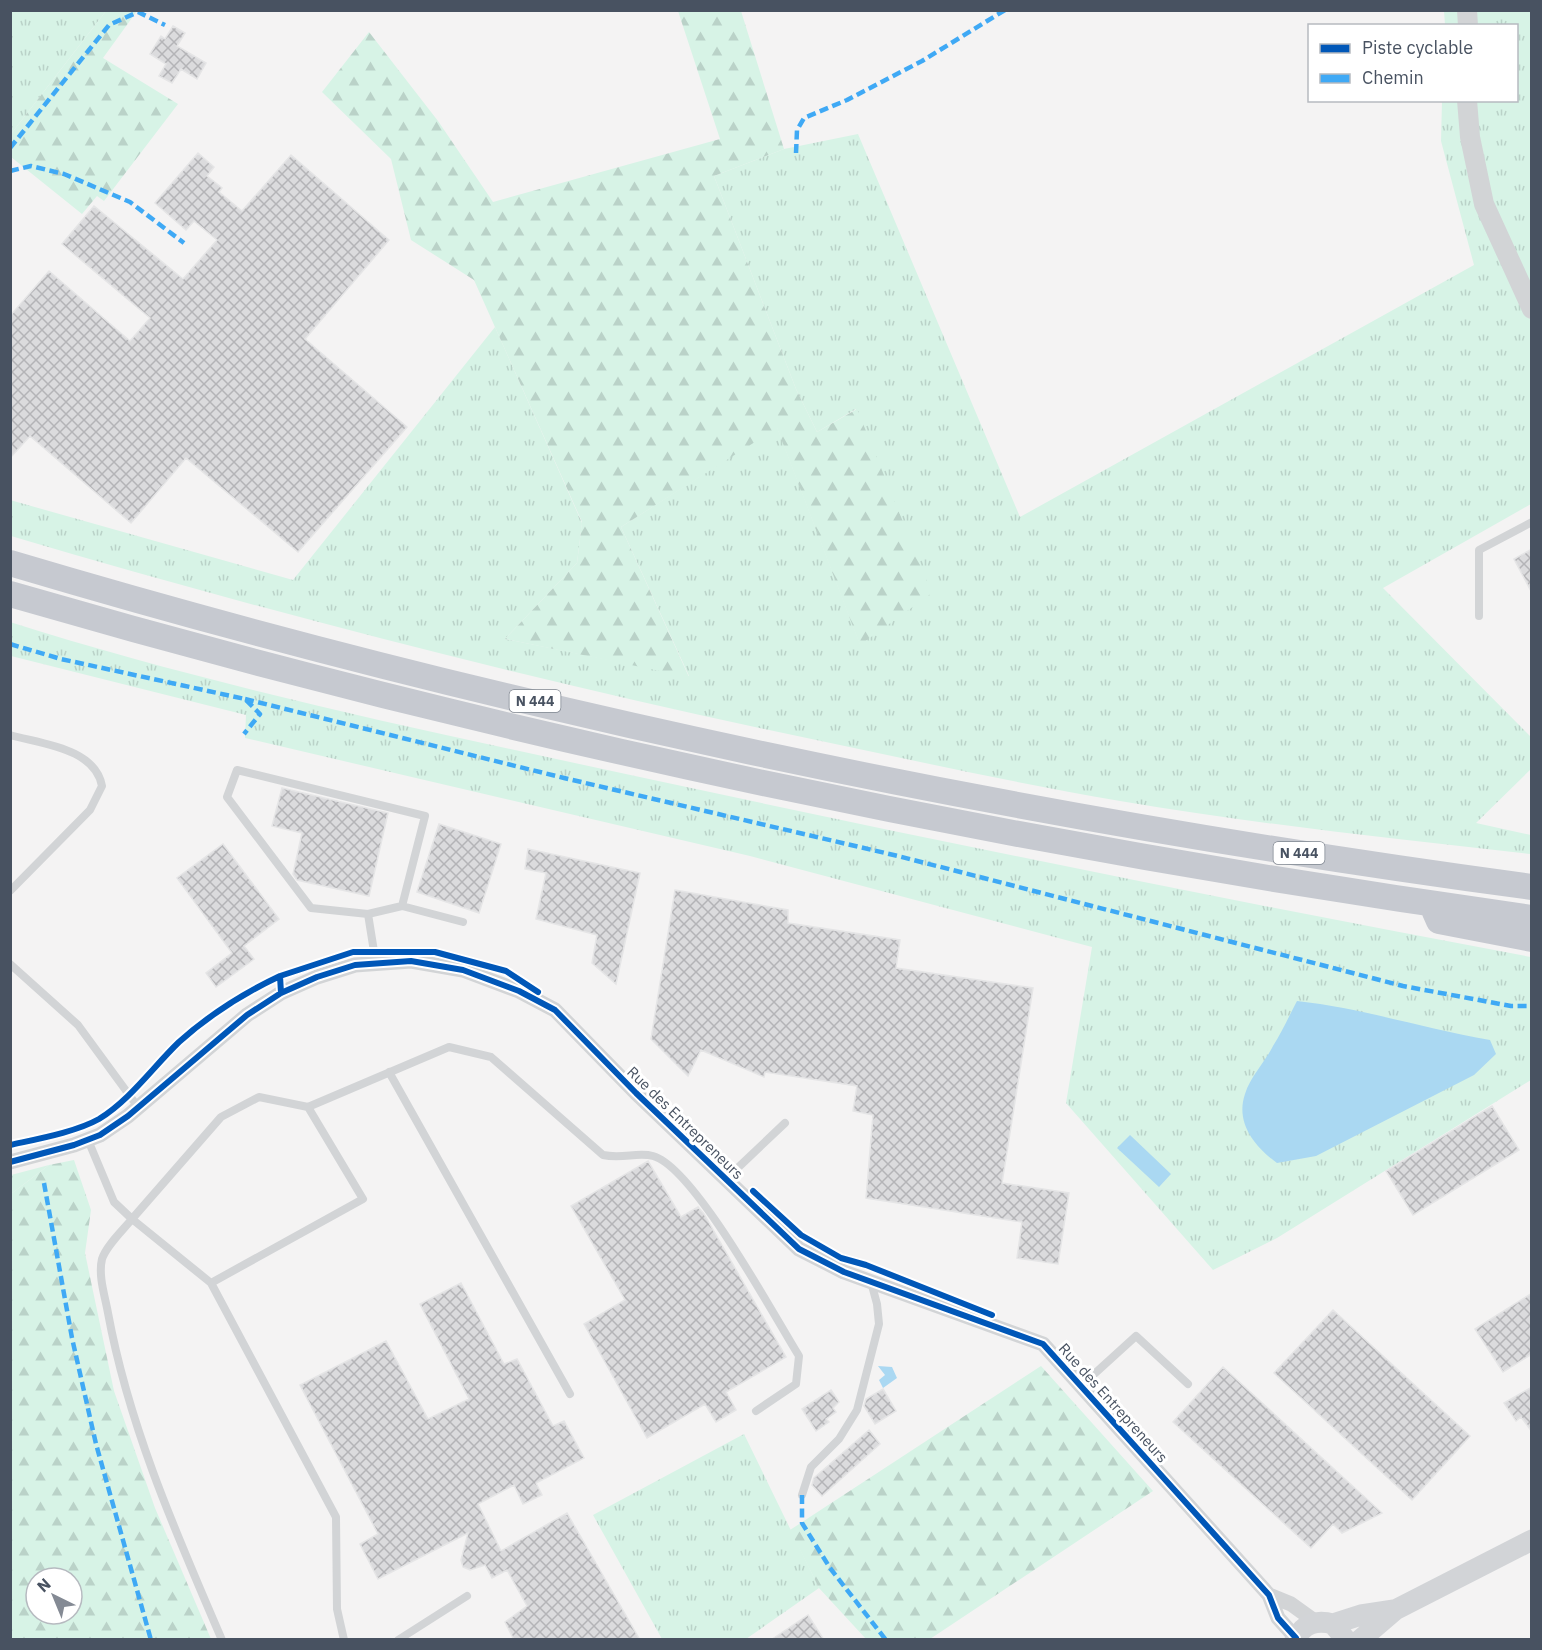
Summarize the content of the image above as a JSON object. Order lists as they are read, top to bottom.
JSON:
{
  "streets": {
    "highway": ["N 444"],
    "street": ["Rue des Entrepreneurs"]
  },
  "legend": ["Piste cyclable", "Chemin"],
  "north": "top left"
}
